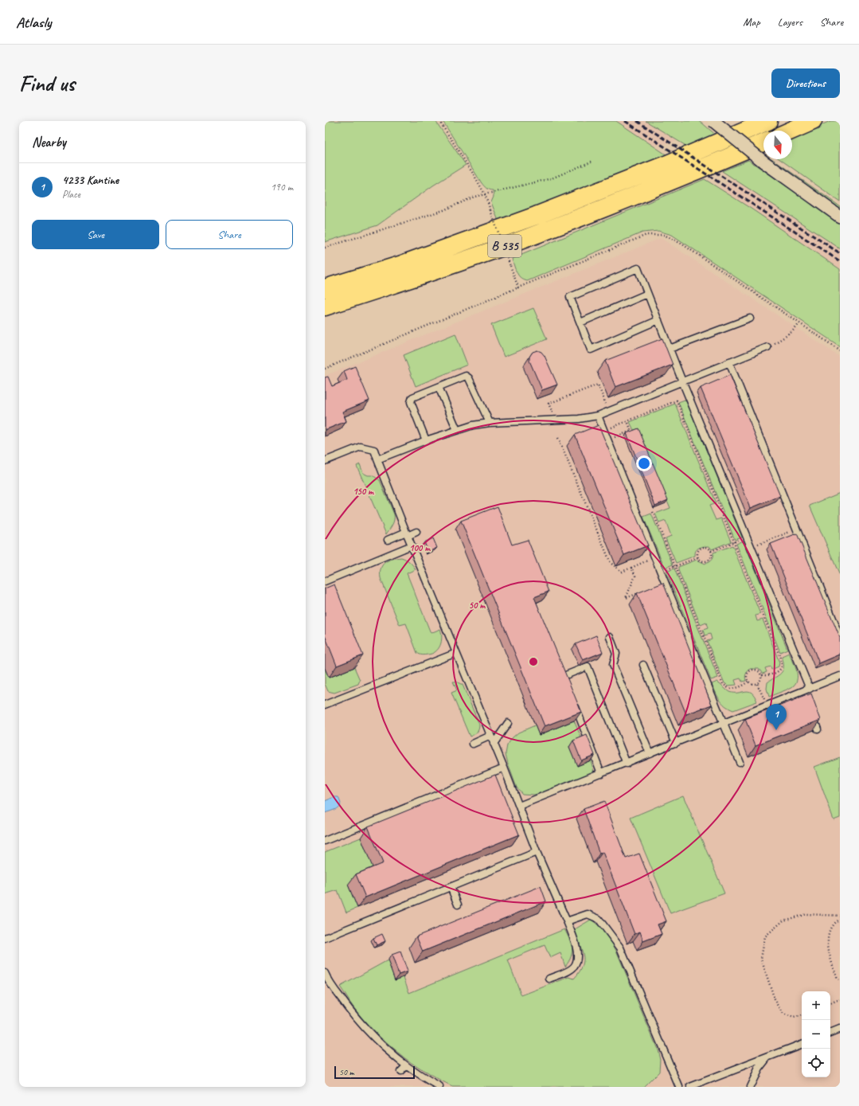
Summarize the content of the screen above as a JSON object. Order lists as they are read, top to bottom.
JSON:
{
  "streets": {
    "highway": ["B 535"]
  },
  "scale_bar": "50 m",
  "north": "bottom",
  "page": {
    "header": "Atlasly",
    "nav": ["Map", "Layers", "Share"],
    "buttons": [
      "Directions",
      ["Save", "Share"]
    ],
    "title": "Find us",
    "heading": "Nearby",
    "list": [
      {
        "mark": "1",
        "name": "4233 Kantine",
        "note": "Place",
        "value": "190 m"
      }
    ],
    "pins": "1",
    "map_buttons": ["+", "−"],
    "scale": "50 m"
  },
  "rings": ["150 m", "100 m", "50 m"]
}
